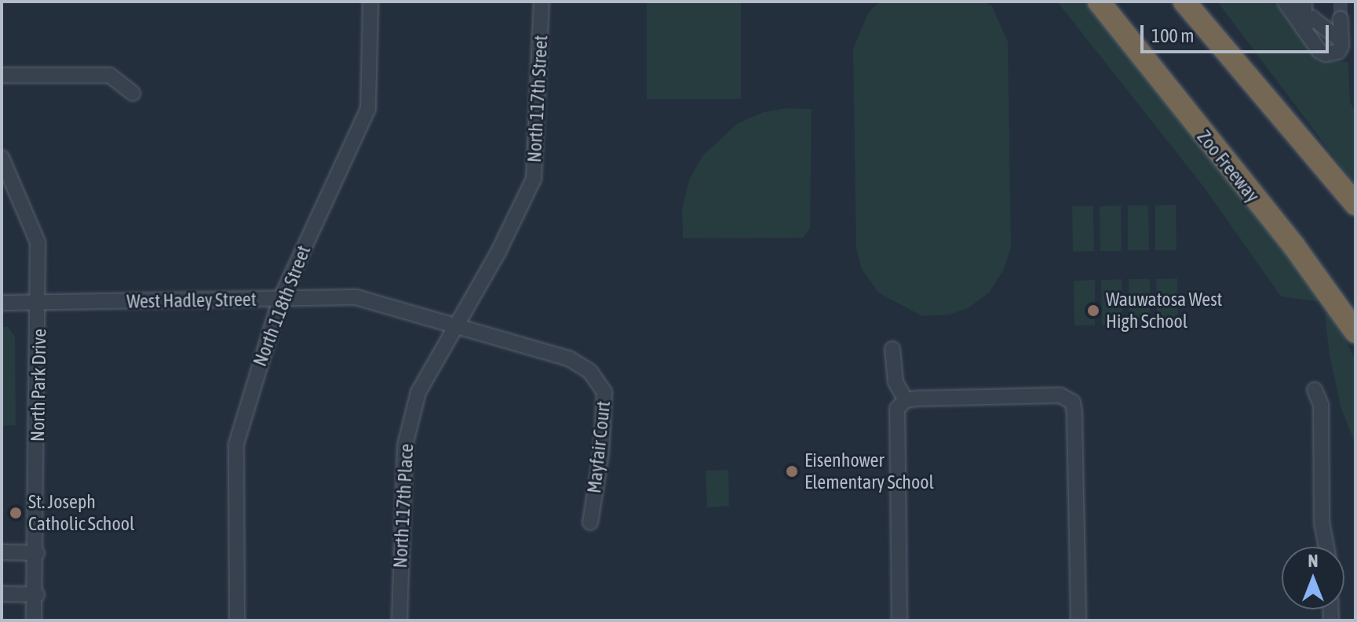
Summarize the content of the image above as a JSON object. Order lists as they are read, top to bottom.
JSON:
{
  "streets": {
    "highway": ["Zoo Freeway"],
    "street": [
      "North 117th Street",
      "West Hadley Street",
      "North 118th Street",
      "North Park Drive",
      "Mayfair Court",
      "North 117th Place"
    ]
  },
  "crossings": [
    ["North 117th Street", "West Hadley Street"],
    ["North 117th Street", "Mayfair Court"],
    ["North 117th Street", "North 117th Place"],
    ["West Hadley Street", "North 118th Street"],
    ["West Hadley Street", "North Park Drive"],
    ["West Hadley Street", "Mayfair Court"],
    ["West Hadley Street", "North 117th Place"],
    ["Mayfair Court", "North 117th Place"]
  ],
  "places": ["Wauwatosa West High School", "Eisenhower Elementary School", "St. Joseph Catholic School"],
  "scale_bar": "100 m",
  "north": "top"
}
